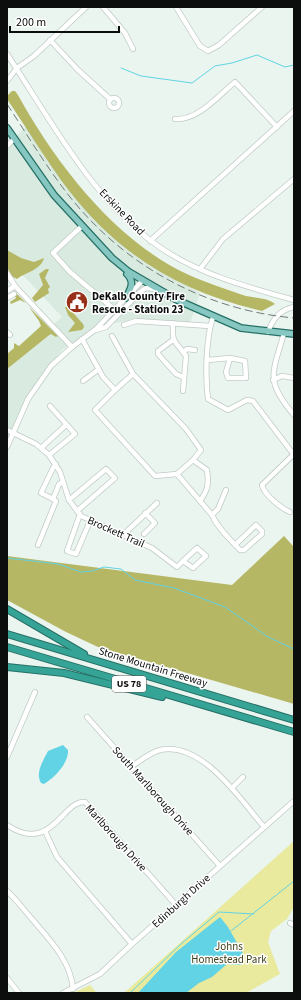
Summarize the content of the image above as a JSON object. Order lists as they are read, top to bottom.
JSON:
{
  "streets": {
    "highway": ["Stone Mountain Freeway", "US 78"],
    "street": [
      "Erskine Road",
      "Brockett Trail",
      "South Marlborough Drive",
      "Marlborough Drive",
      "Edinburgh Drive"
    ]
  },
  "crossings": [
    ["South Marlborough Drive", "Edinburgh Drive"],
    ["Marlborough Drive", "Edinburgh Drive"]
  ],
  "parks": ["Johns Homestead Park"],
  "places": {
    "public building": ["DeKalb County Fire Rescue - Station 23"]
  },
  "scale_bar": "200 m"
}
